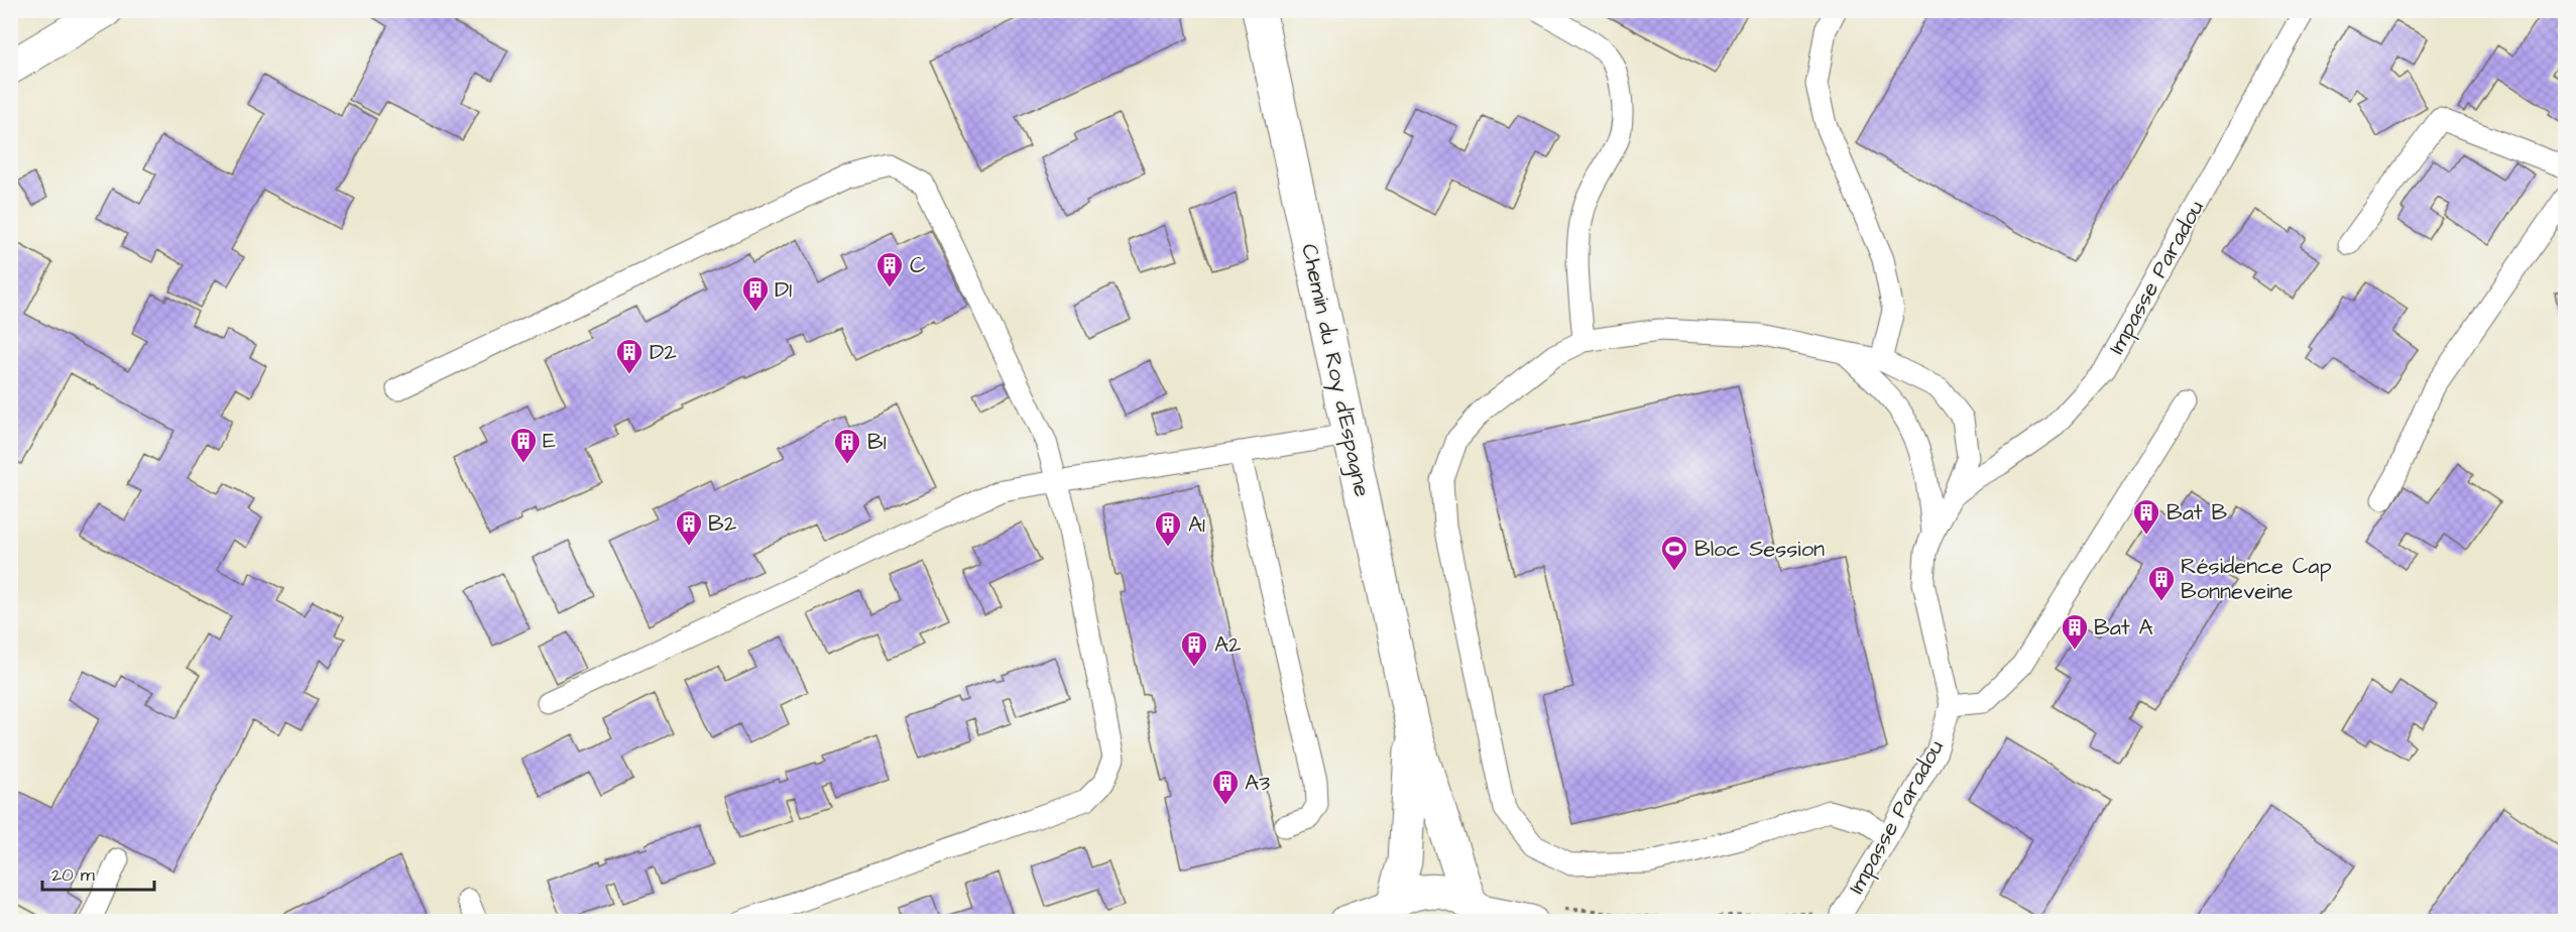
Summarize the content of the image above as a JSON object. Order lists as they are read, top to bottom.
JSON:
{
  "streets": {
    "street": ["Chemin du Roy d'Espagne"],
    "lane": ["Impasse Paradou"]
  },
  "places": {
    "building": [
      "C",
      "D1",
      "D2",
      "E",
      "B1",
      "Bat B",
      "B2",
      "A1",
      "Résidence Cap Bonneveine",
      "Bat A",
      "A2",
      "A3"
    ],
    "sports": ["Bloc Session"]
  },
  "scale_bar": "20 m"
}
